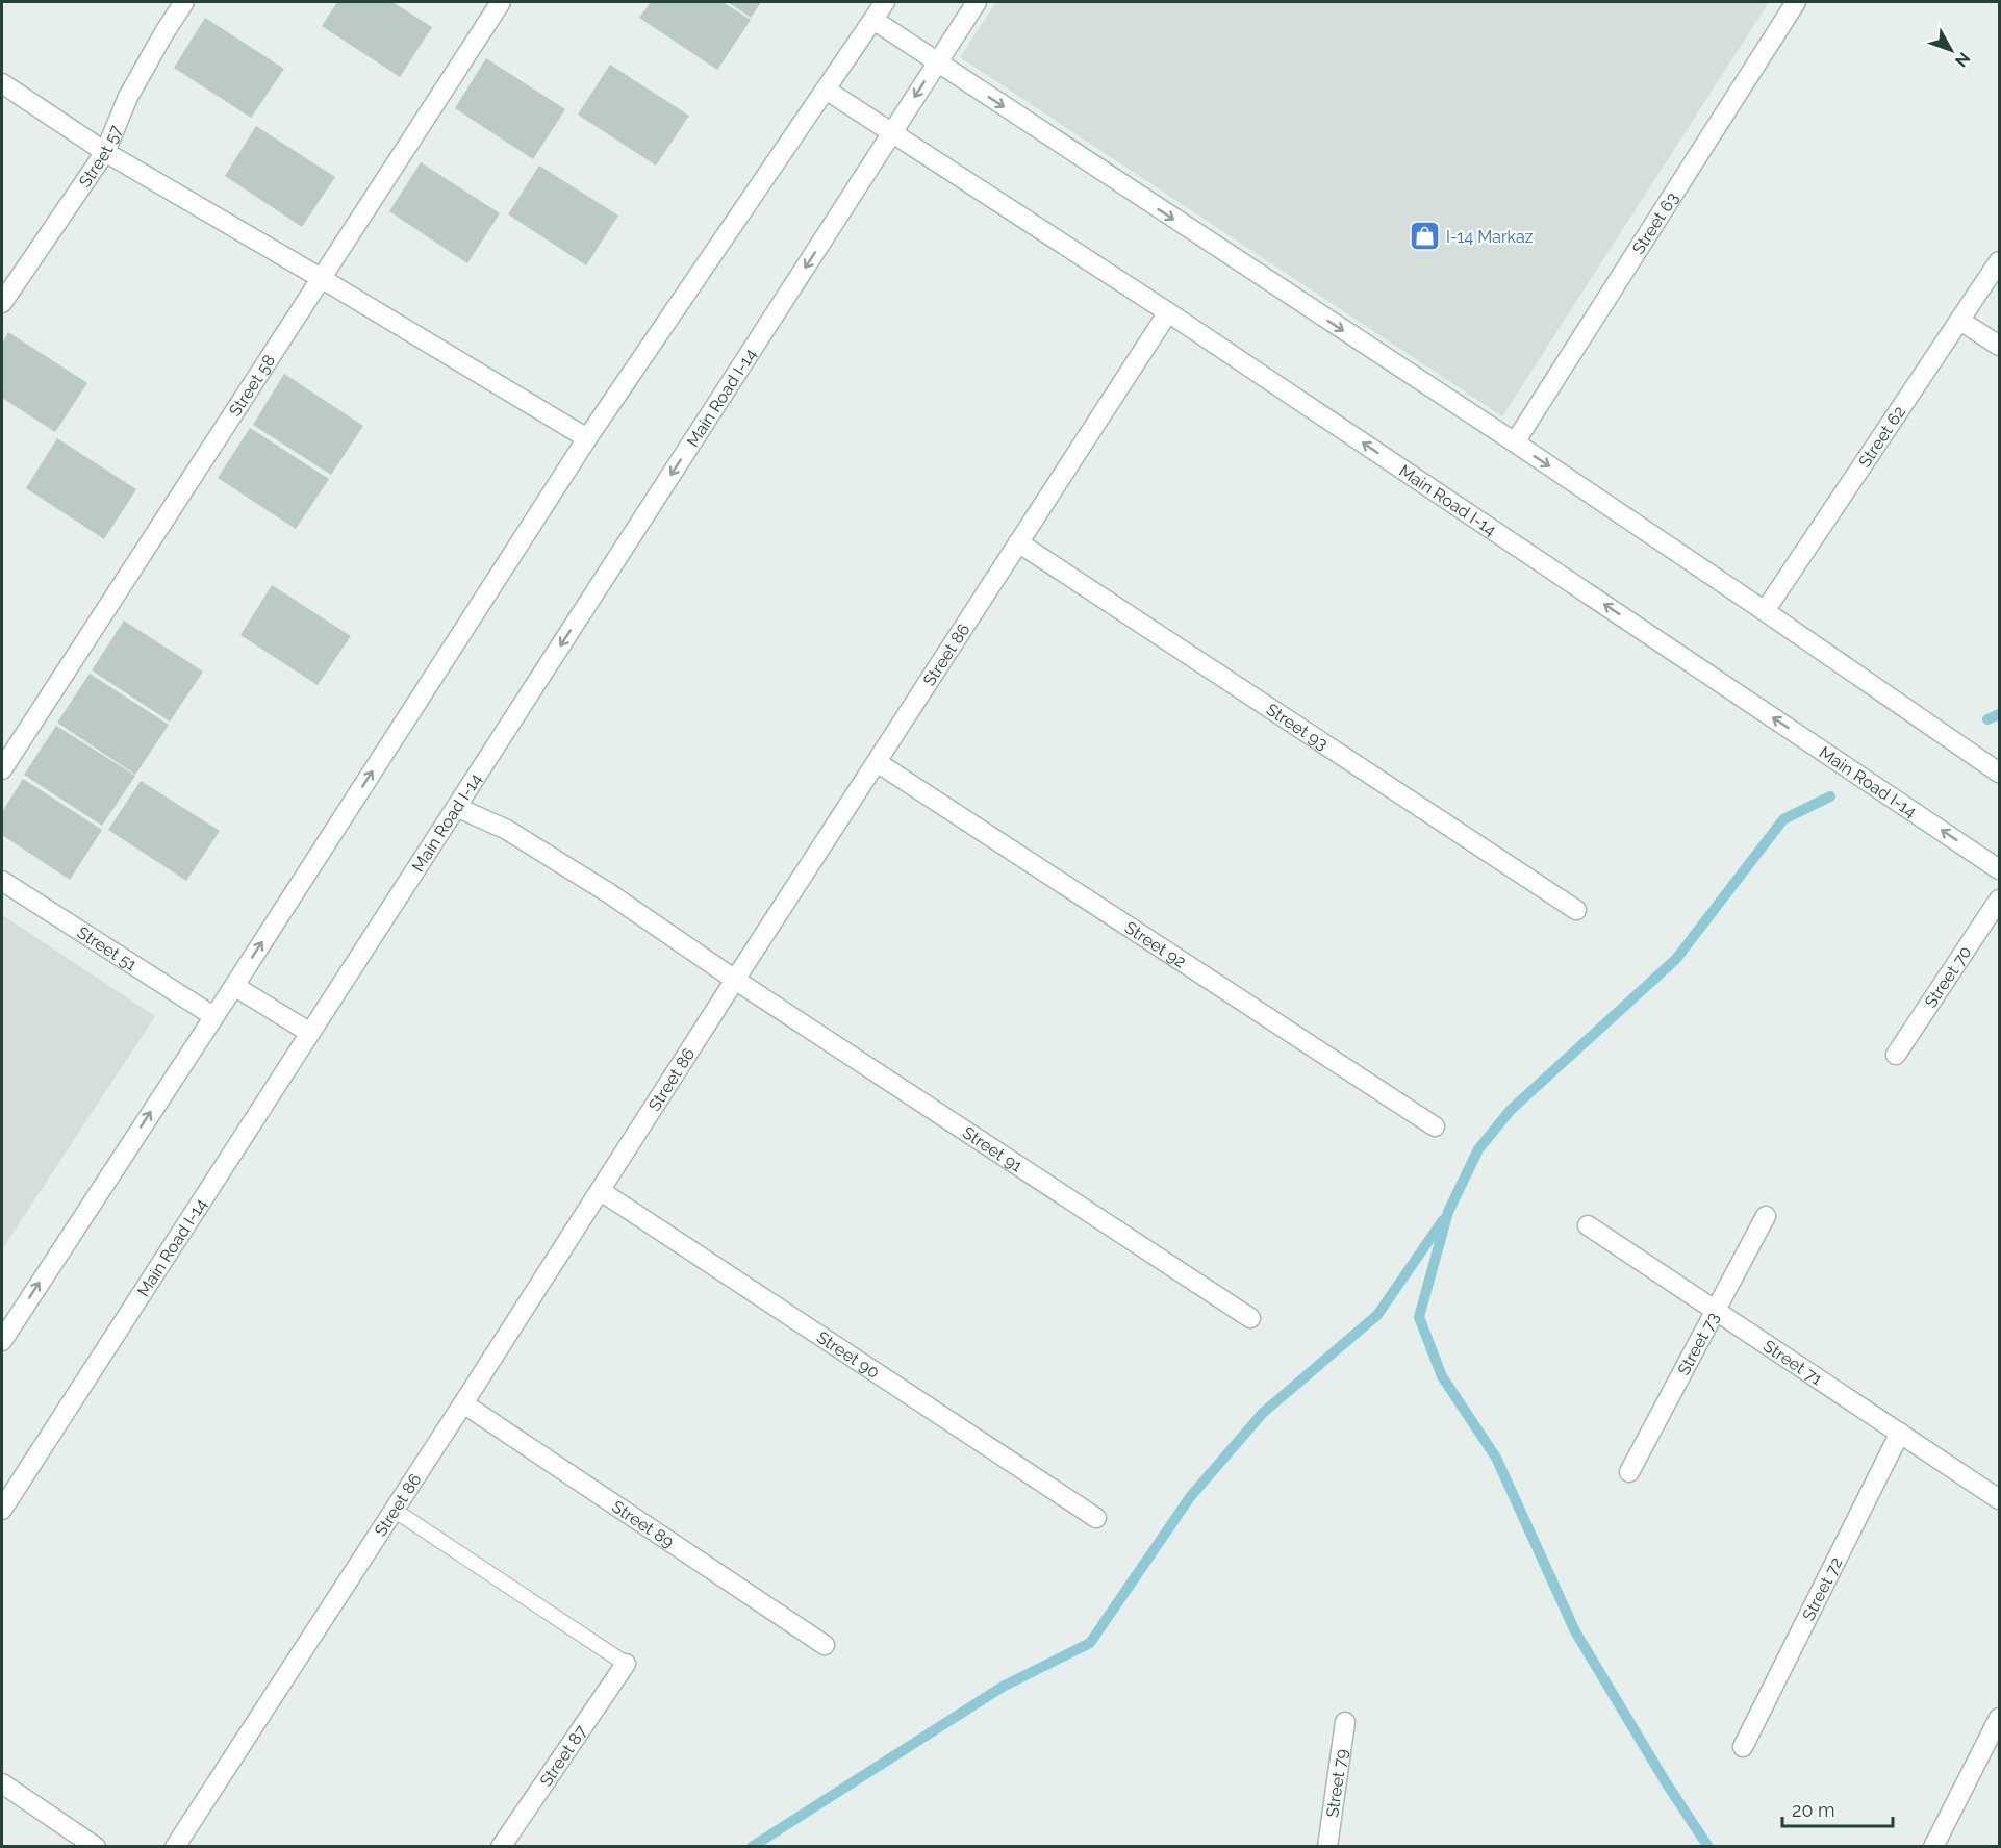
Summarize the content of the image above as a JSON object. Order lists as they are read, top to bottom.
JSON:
{
  "streets": {
    "street": [
      "Street 57",
      "Street 63",
      "Street 58",
      "Main Road I-14",
      "Street 62",
      "Street 86",
      "Street 93",
      "Street 92",
      "Street 51",
      "Street 70",
      "Street 91",
      "Street 73",
      "Street 90",
      "Street 71",
      "Street 89",
      "Street 72",
      "Street 87",
      "Street 79"
    ]
  },
  "crossings": [
    ["Main Road I-14", "Street 86"],
    ["Main Road I-14", "Street 91"],
    ["Street 86", "Street 93"],
    ["Street 86", "Street 92"],
    ["Street 86", "Street 91"],
    ["Street 86", "Street 90"],
    ["Street 86", "Street 89"],
    ["Street 73", "Street 71"],
    ["Street 71", "Street 72"]
  ],
  "places": {
    "shop": ["I-14 Markaz"]
  },
  "scale_bar": "20 m",
  "north": "bottom right"
}
